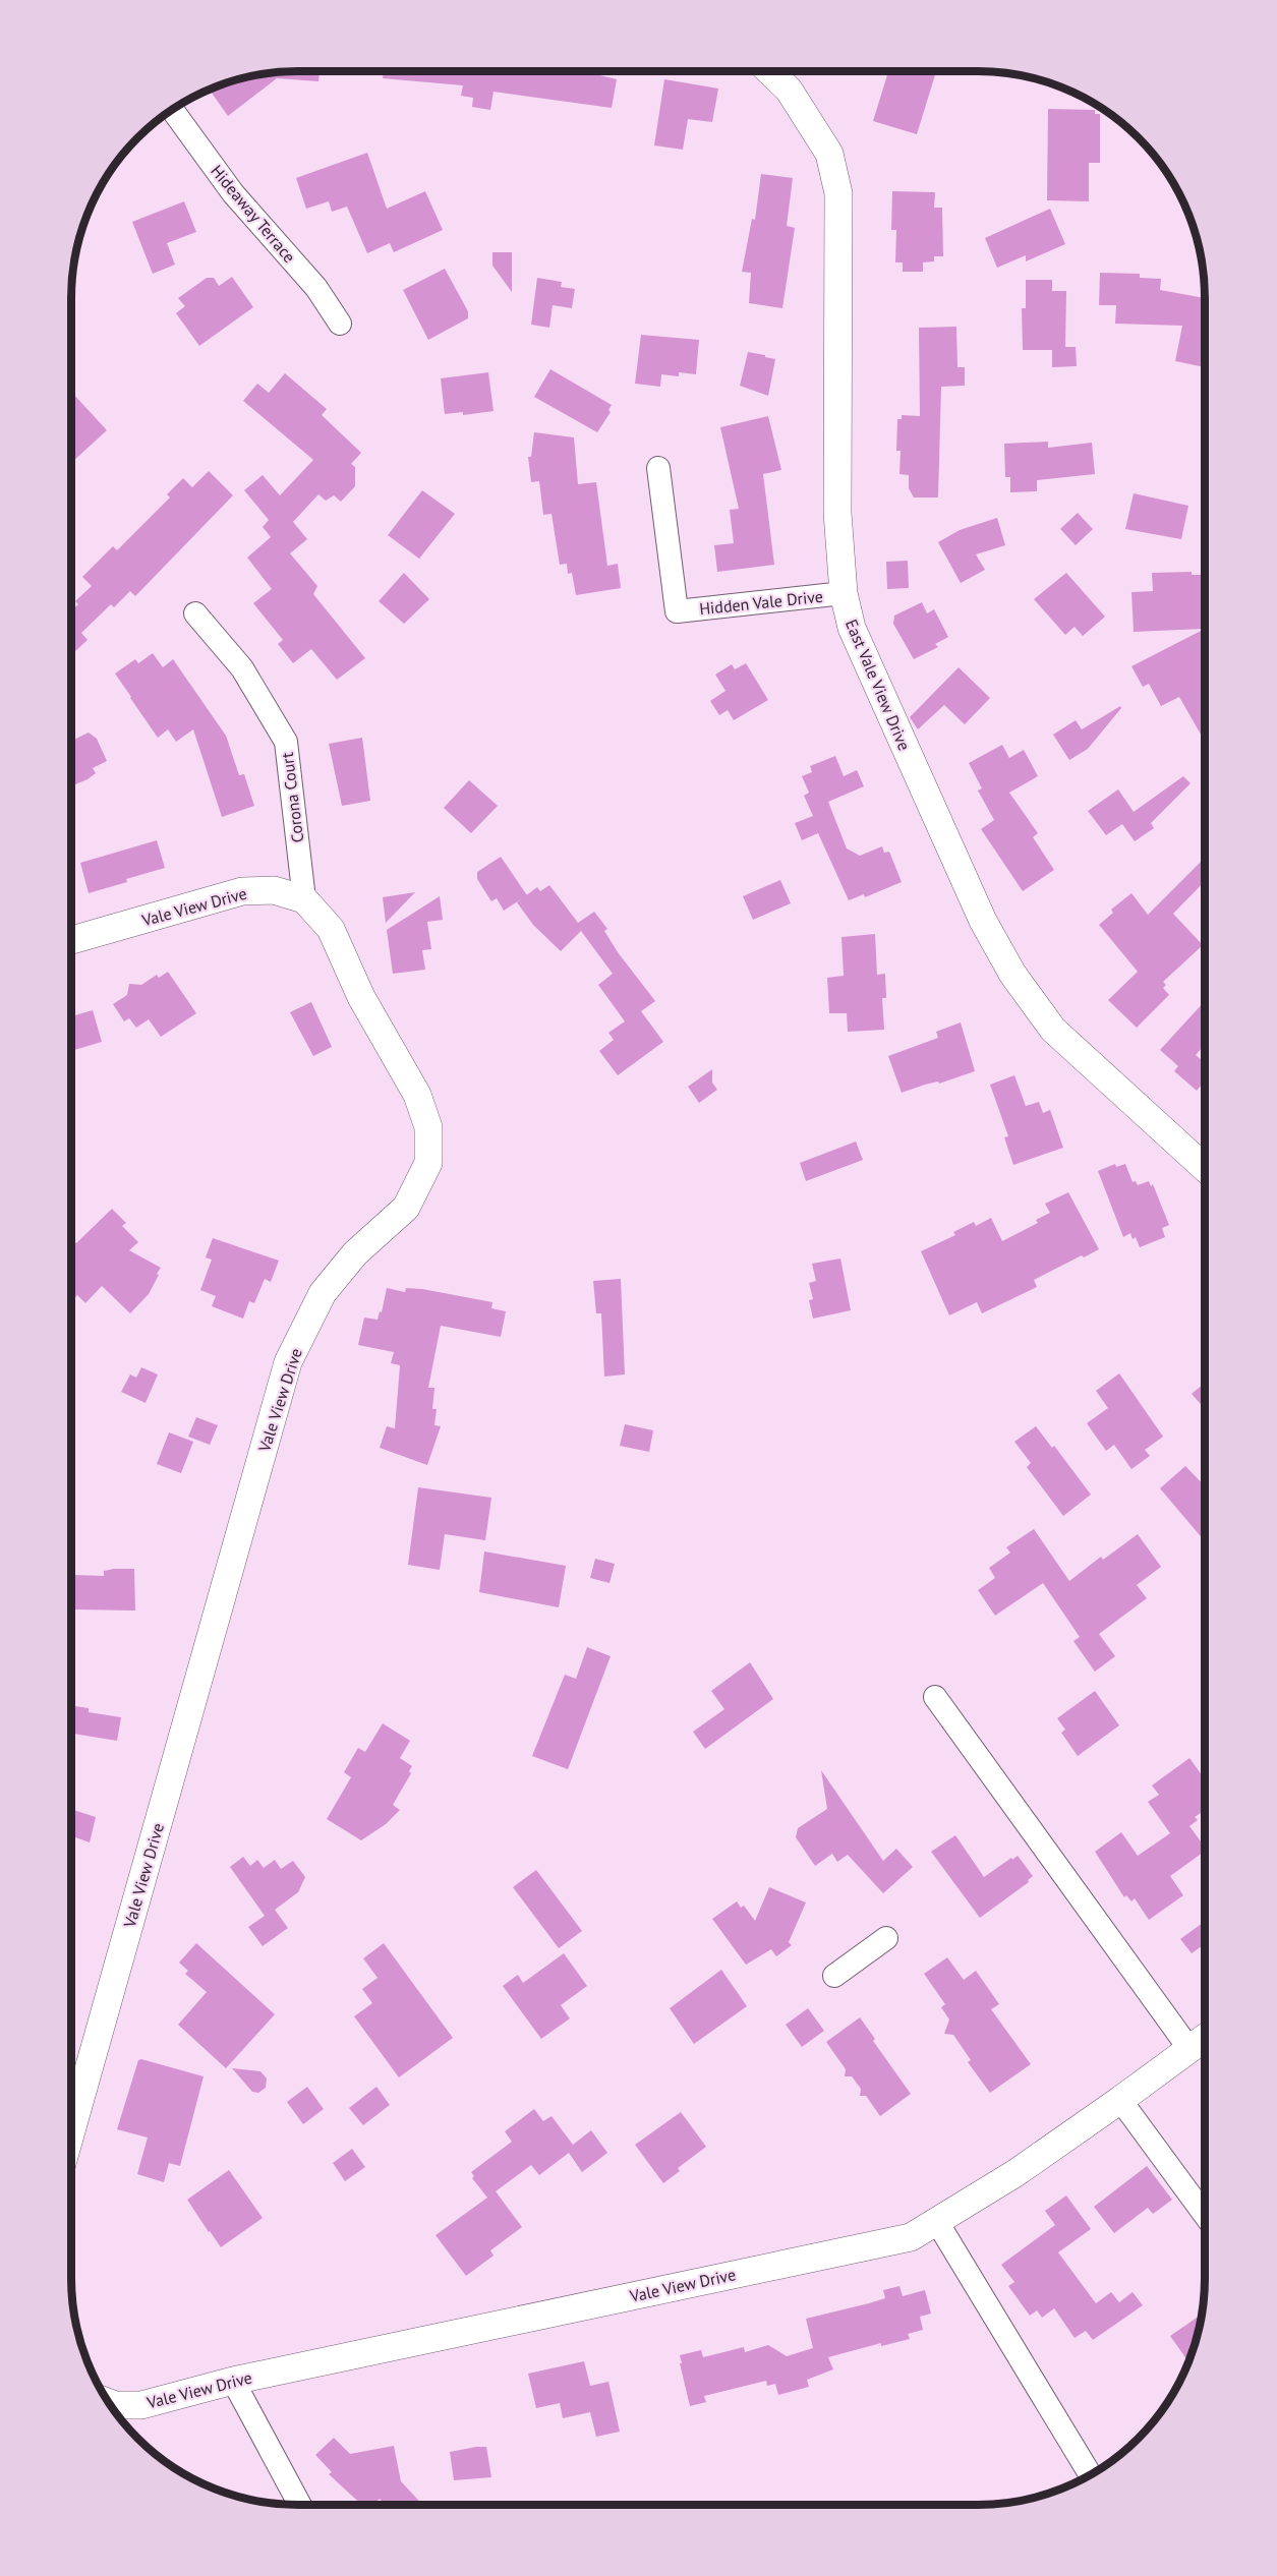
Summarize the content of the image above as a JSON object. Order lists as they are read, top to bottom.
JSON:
{
  "streets": {
    "street": [
      "Hideaway Terrace",
      "Hidden Vale Drive",
      "East Vale View Drive",
      "Corona Court",
      "Vale View Drive"
    ]
  },
  "crossings": [
    ["Hidden Vale Drive", "East Vale View Drive"],
    ["Corona Court", "Vale View Drive"]
  ]
}
